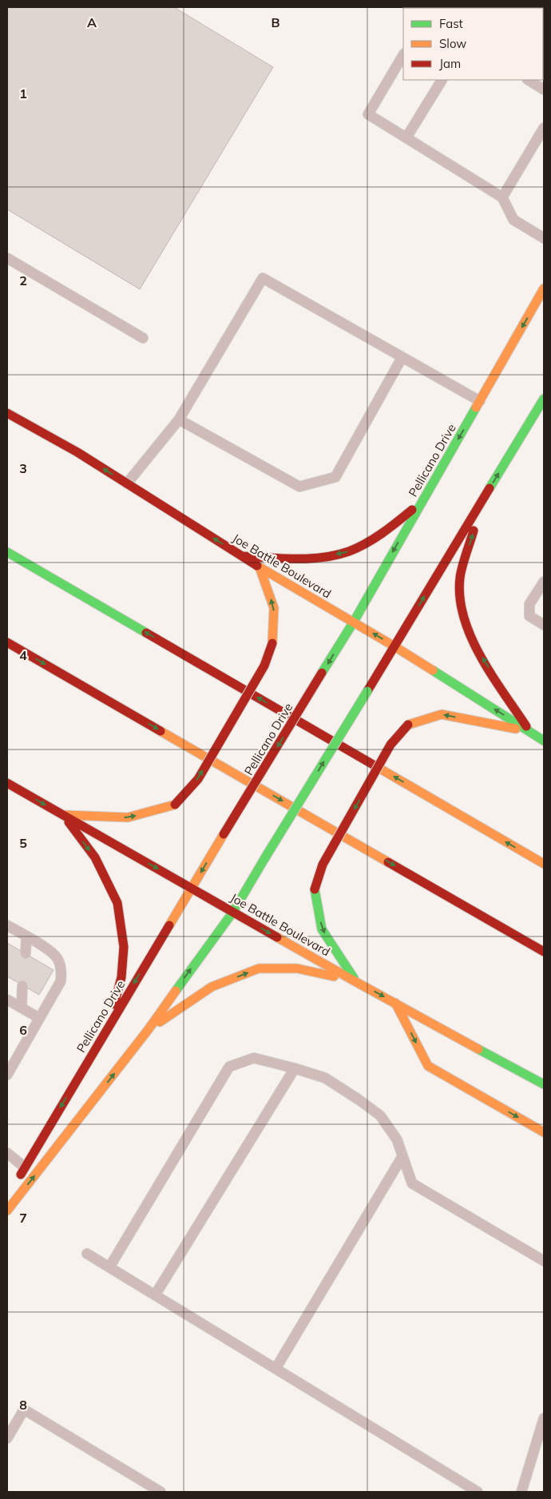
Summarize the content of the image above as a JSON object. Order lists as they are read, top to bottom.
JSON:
{
  "streets": {
    "main road": ["Pellicano Drive", "Joe Battle Boulevard"]
  },
  "crossings": [
    ["Pellicano Drive", "Joe Battle Boulevard"]
  ],
  "legend": ["Fast", "Slow", "Jam"],
  "grid": {
    "columns": ["A", "B"],
    "rows": [
      "1",
      "2",
      "3",
      "4",
      "5",
      "6",
      "7",
      "8"
    ]
  }
}
